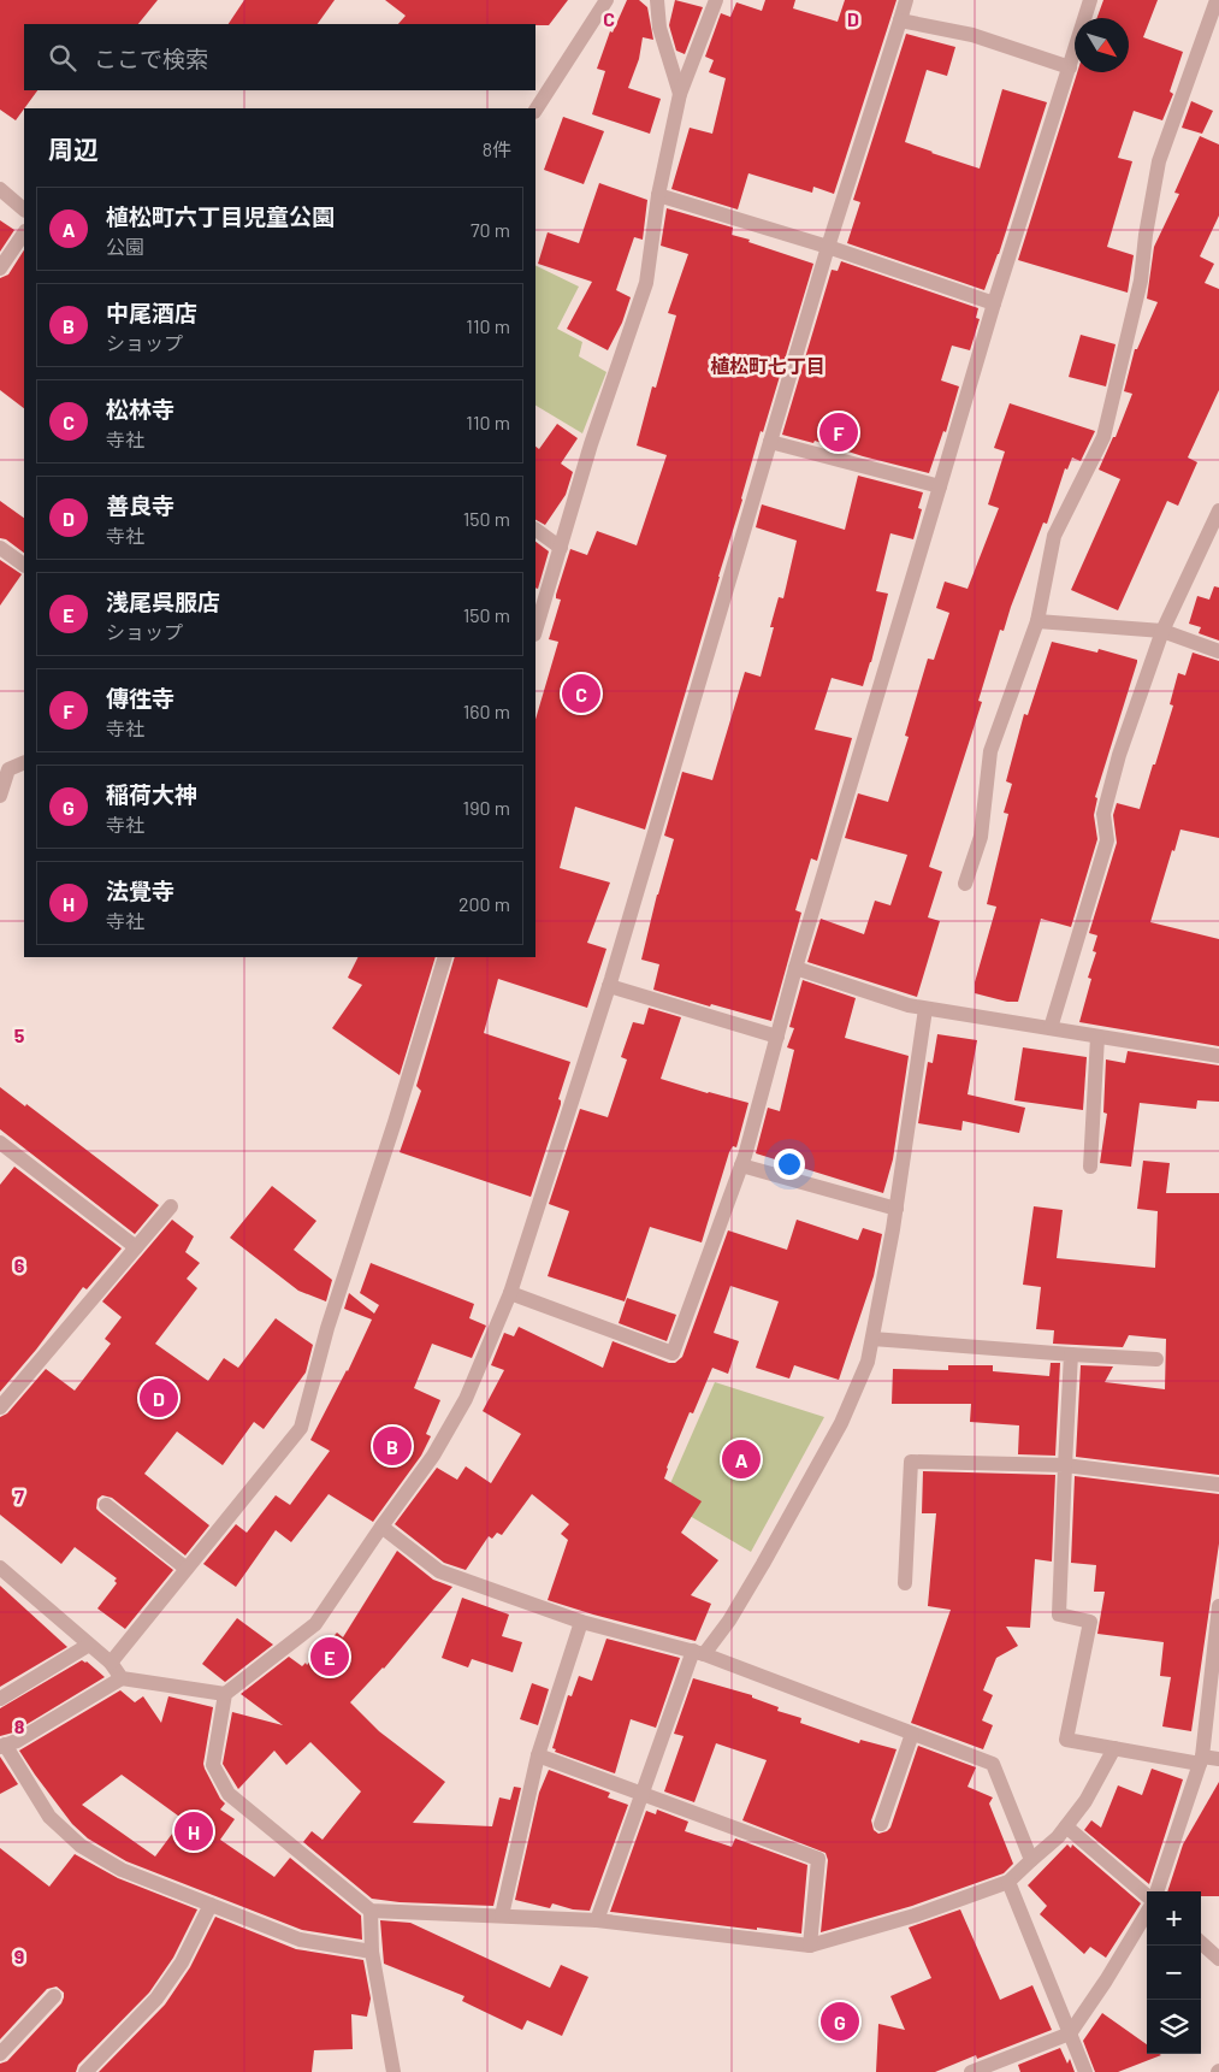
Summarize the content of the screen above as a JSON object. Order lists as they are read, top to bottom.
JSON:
{
  "districts": ["植松町七丁目"],
  "north": "bottom right",
  "page": {
    "search": "ここで検索",
    "heading": ["周辺", "8件"],
    "list": [
      {
        "mark": "A",
        "name": "植松町六丁目児童公園",
        "note": "公園",
        "value": "70 m"
      },
      {
        "mark": "B",
        "name": "中尾酒店",
        "note": "ショップ",
        "value": "110 m"
      },
      {
        "mark": "C",
        "name": "松林寺",
        "note": "寺社",
        "value": "110 m"
      },
      {
        "mark": "D",
        "name": "善良寺",
        "note": "寺社",
        "value": "150 m"
      },
      {
        "mark": "E",
        "name": "浅尾呉服店",
        "note": "ショップ",
        "value": "150 m"
      },
      {
        "mark": "F",
        "name": "傳徃寺",
        "note": "寺社",
        "value": "160 m"
      },
      {
        "mark": "G",
        "name": "稲荷大神",
        "note": "寺社",
        "value": "190 m"
      },
      {
        "mark": "H",
        "name": "法覺寺",
        "note": "寺社",
        "value": "200 m"
      }
    ],
    "pins": [
      "F",
      "C",
      "D",
      "B",
      "A",
      "E",
      "H",
      "G"
    ],
    "map_buttons": ["+", "−"]
  },
  "grid": {
    "columns": ["C", "D"],
    "rows": [
      "5",
      "6",
      "7",
      "8",
      "9"
    ]
  }
}
